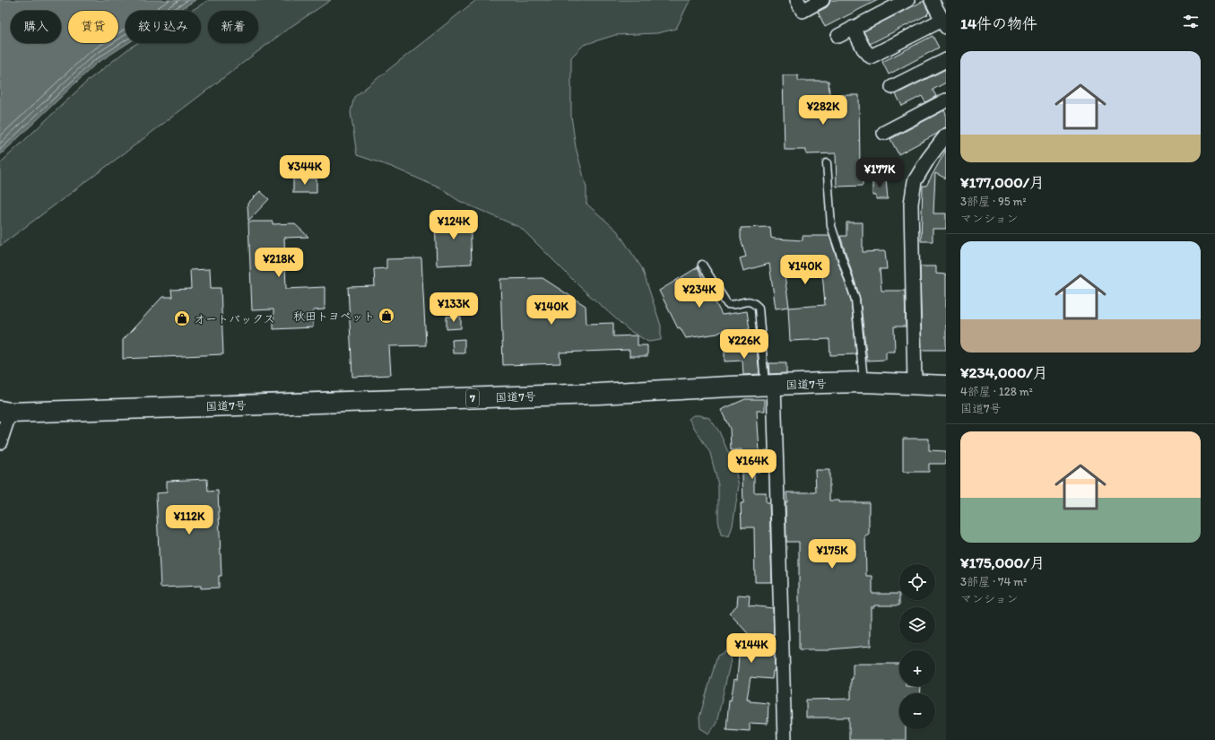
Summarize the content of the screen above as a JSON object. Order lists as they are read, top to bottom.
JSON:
{
  "streets": {
    "highway": ["国道7号", "7"]
  },
  "places": {
    "shop": ["秋田トヨペット", "オートバックス"]
  },
  "page": {
    "heading": "14件の物件",
    "chip": [
      "購入",
      "賃貸",
      "絞り込み",
      "新着"
    ],
    "list": [
      {
        "name": "¥177,000/月",
        "note": "3部屋 · 95 m² · マンション"
      },
      {
        "name": "¥234,000/月",
        "note": "4部屋 · 128 m² · 国道7号"
      },
      {
        "name": "¥175,000/月",
        "note": "3部屋 · 74 m² · マンション"
      }
    ],
    "price": [
      "¥282K",
      "¥344K",
      "¥177K",
      "¥124K",
      "¥218K",
      "¥140K",
      "¥234K",
      "¥133K",
      "¥140K",
      "¥226K",
      "¥164K",
      "¥112K",
      "¥175K",
      "¥144K"
    ],
    "map_buttons": ["+", "−"]
  }
}
